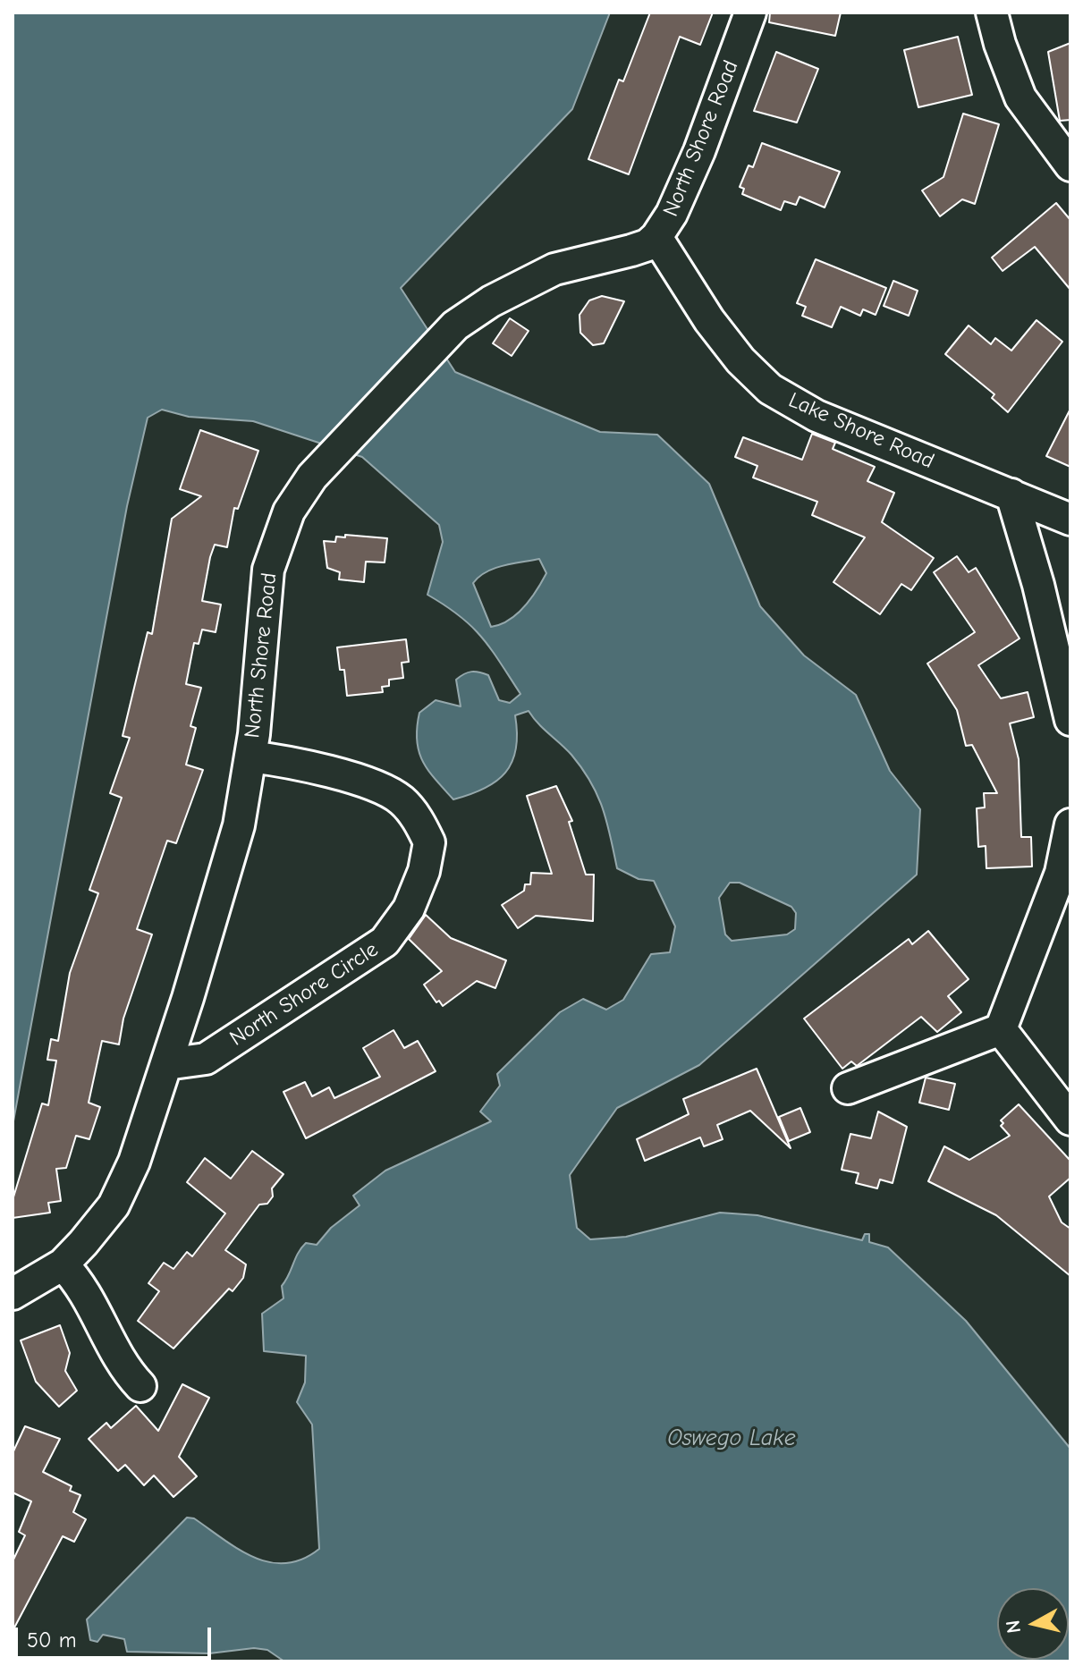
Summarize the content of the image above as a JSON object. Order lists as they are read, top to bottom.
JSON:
{
  "streets": {
    "street": ["North Shore Road", "Lake Shore Road", "North Shore Circle"]
  },
  "crossings": [
    ["North Shore Road", "Lake Shore Road"],
    ["North Shore Road", "North Shore Circle"]
  ],
  "water": ["Oswego Lake"],
  "scale_bar": "50 m",
  "north": "left"
}
